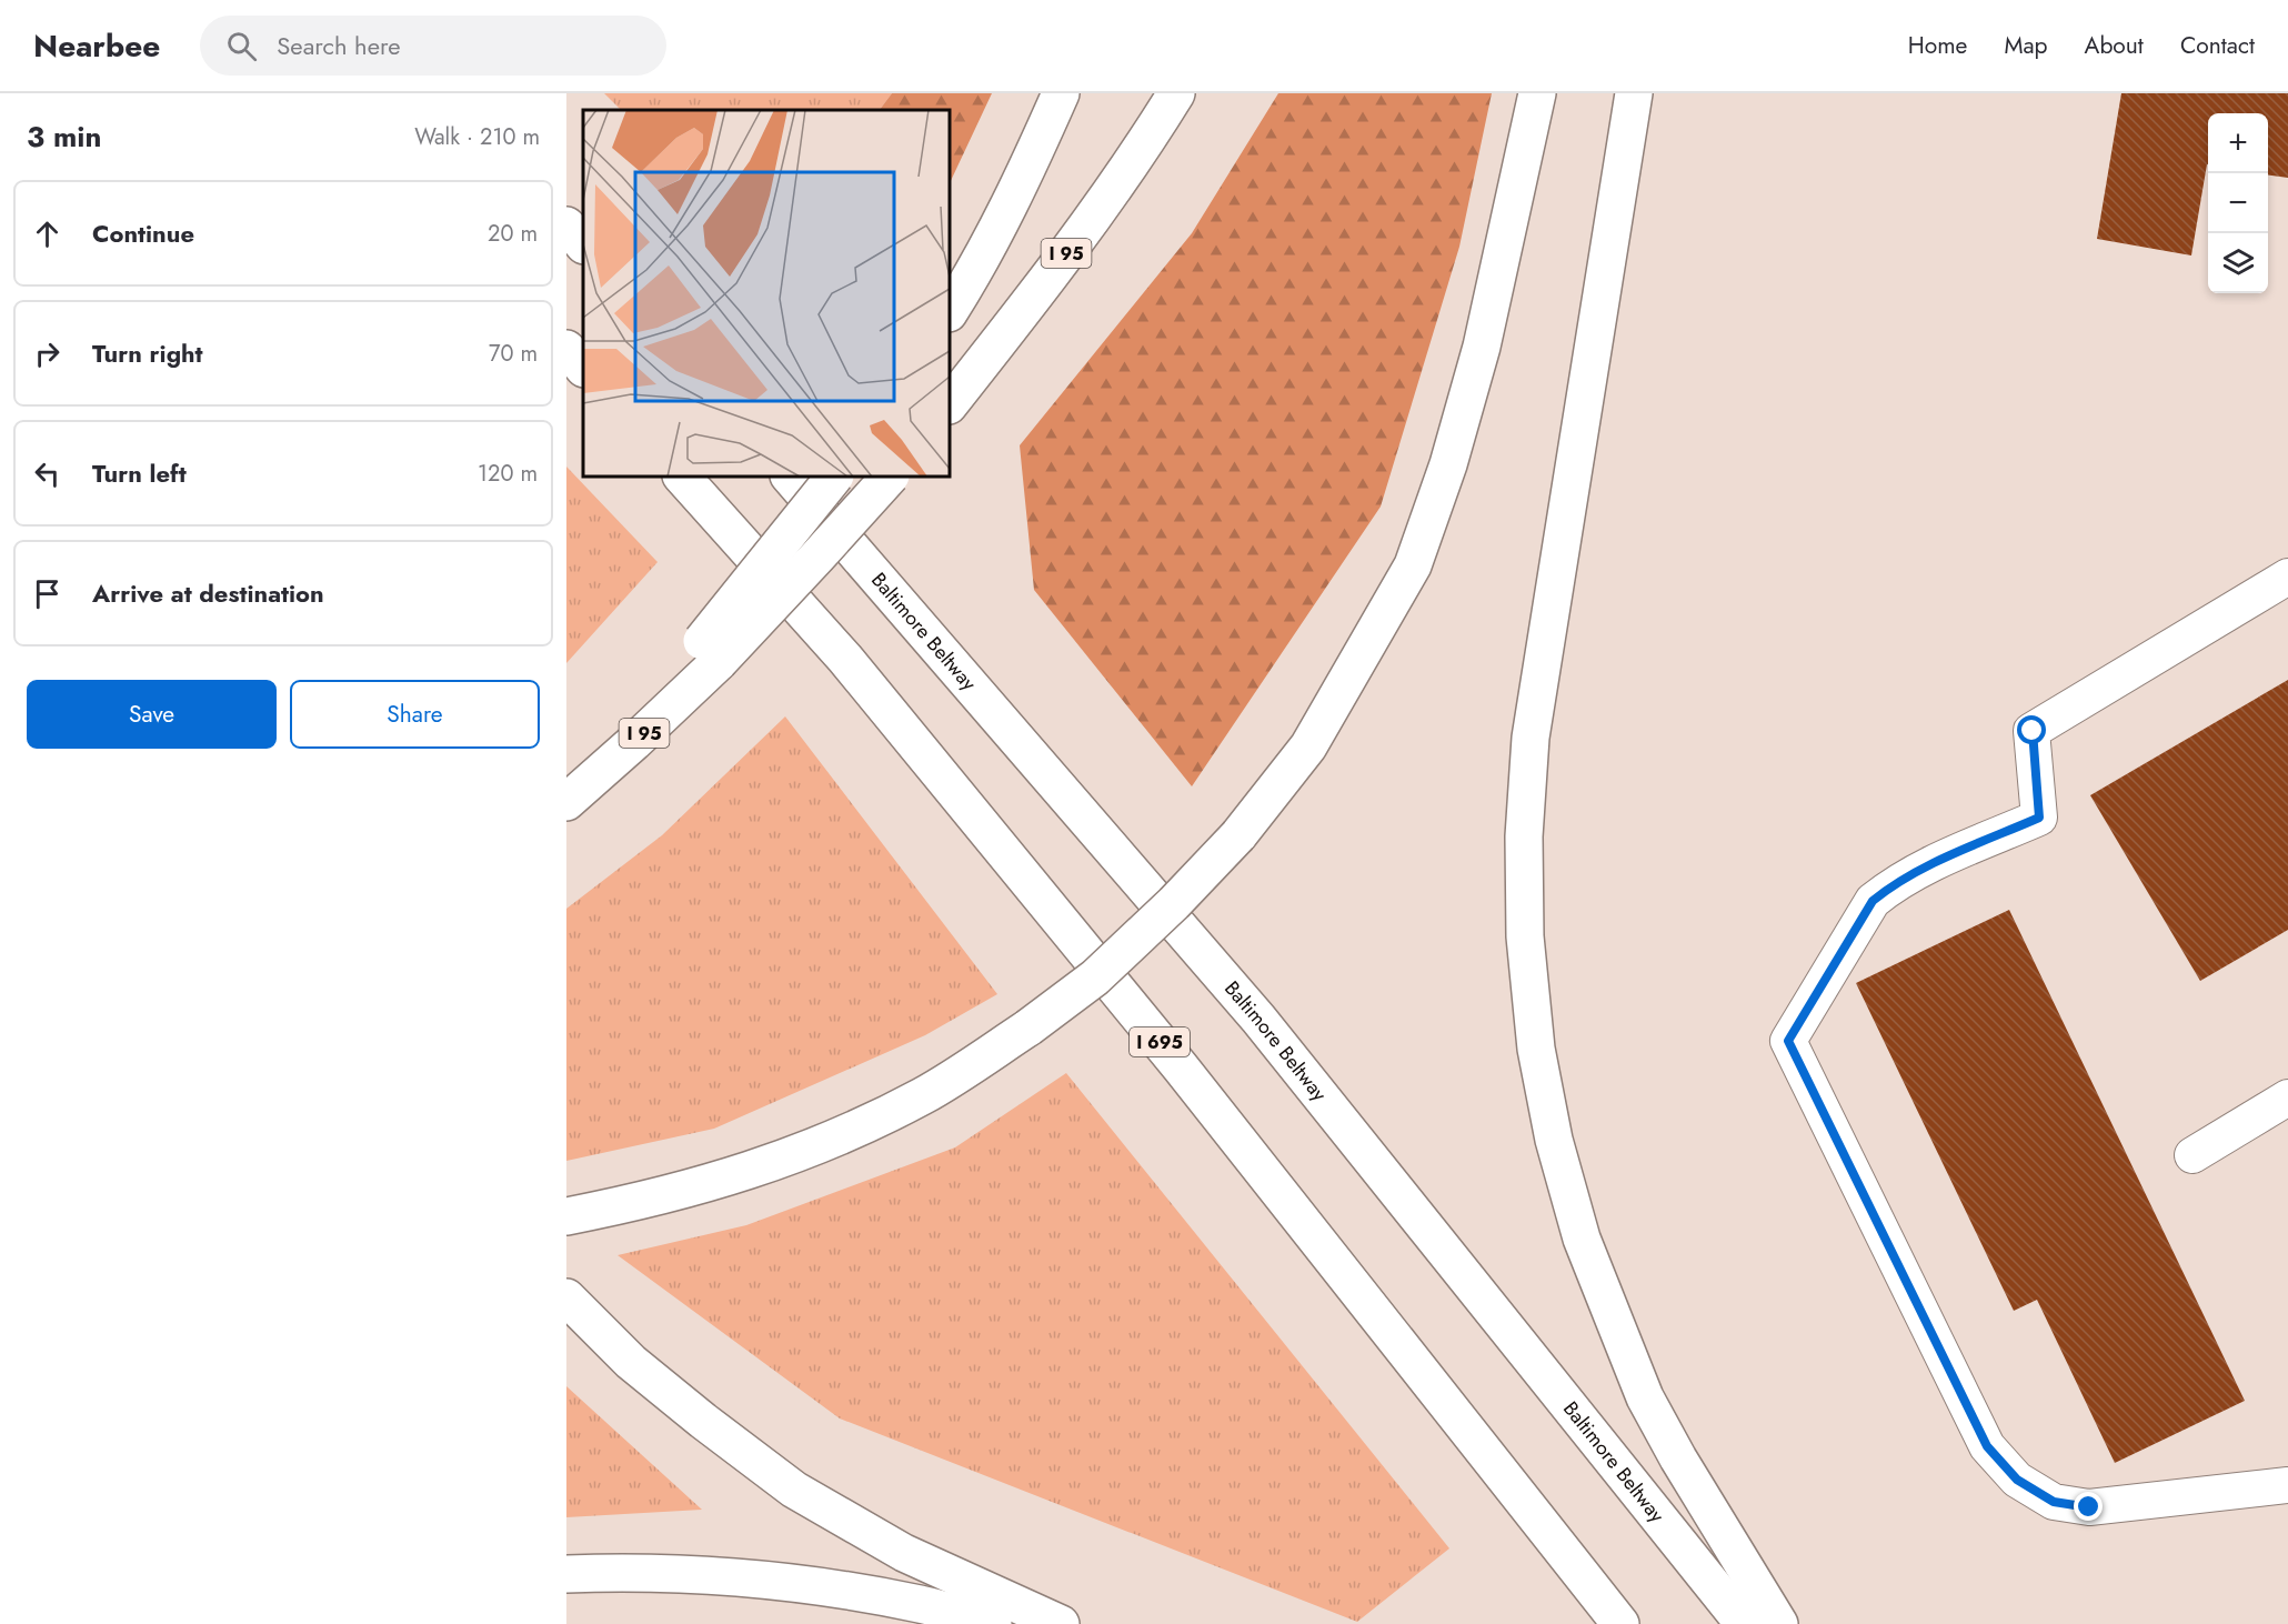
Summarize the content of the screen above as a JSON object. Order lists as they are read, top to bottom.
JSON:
{
  "streets": {
    "highway": ["I 95", "Baltimore Beltway", "I 695"]
  },
  "page": {
    "header": "Nearbee",
    "search": "Search here",
    "nav": [
      "Home",
      "Map",
      "About",
      "Contact"
    ],
    "heading": ["3 min", "Walk · 210 m"],
    "map_buttons": ["+", "−"],
    "list": [
      ["Continue", "20 m"],
      ["Turn right", "70 m"],
      ["Turn left", "120 m"],
      "Arrive at destination"
    ],
    "buttons": ["Save", "Share"]
  }
}
